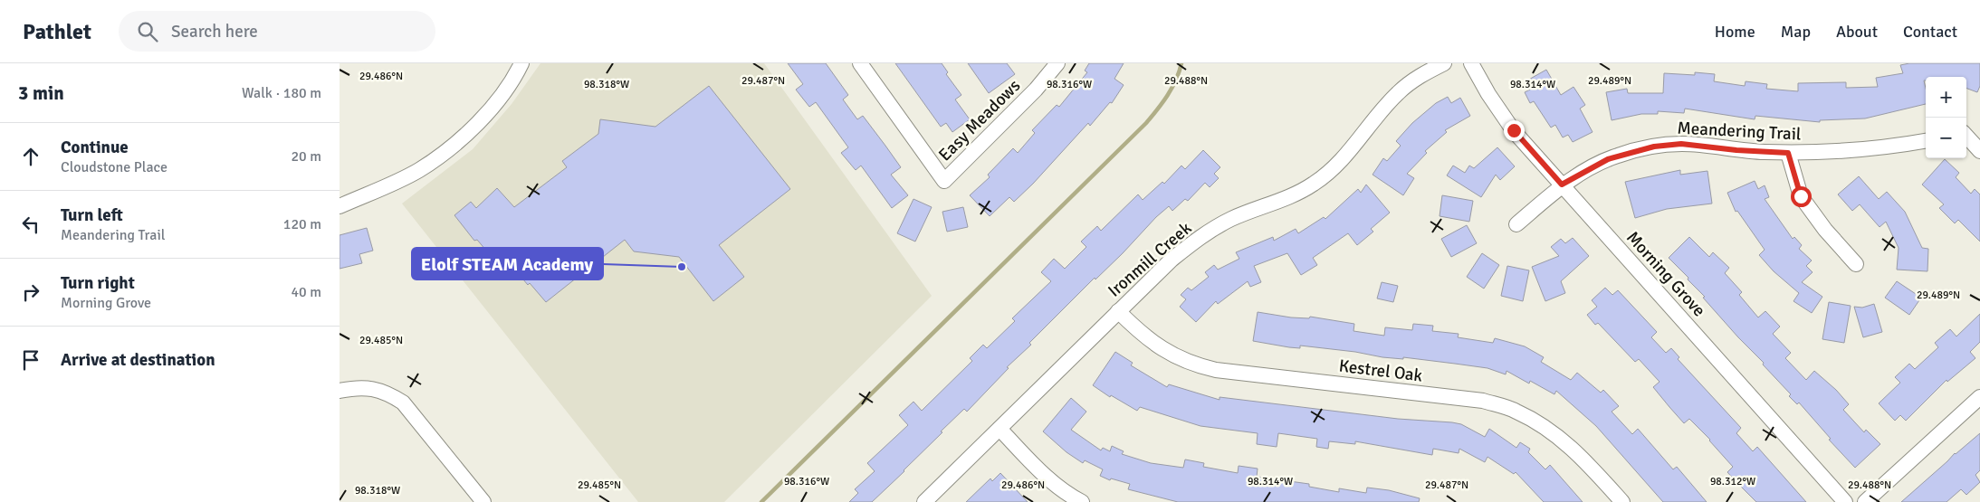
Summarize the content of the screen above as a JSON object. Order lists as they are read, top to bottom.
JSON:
{
  "streets": {
    "street": [
      "Easy Meadows",
      "Meandering Trail",
      "Ironmill Creek",
      "Morning Grove",
      "Kestrel Oak"
    ]
  },
  "crossings": [
    ["Meandering Trail", "Morning Grove"],
    ["Ironmill Creek", "Kestrel Oak"]
  ],
  "places": ["Elolf STEAM Academy"],
  "page": {
    "header": "Pathlet",
    "search": "Search here",
    "nav": [
      "Home",
      "Map",
      "About",
      "Contact"
    ],
    "heading": ["3 min", "Walk · 180 m"],
    "map_buttons": ["+", "−"],
    "list": [
      ["Continue", "Cloudstone Place", "20 m"],
      ["Turn left", "Meandering Trail", "120 m"],
      ["Turn right", "Morning Grove", "40 m"],
      "Arrive at destination"
    ]
  },
  "coordinates": [
    "29.486°N",
    "29.487°N",
    "29.488°N",
    "29.489°N",
    "98.318°W",
    "98.316°W",
    "98.314°W",
    "29.485°N",
    "98.312°W"
  ]
}
